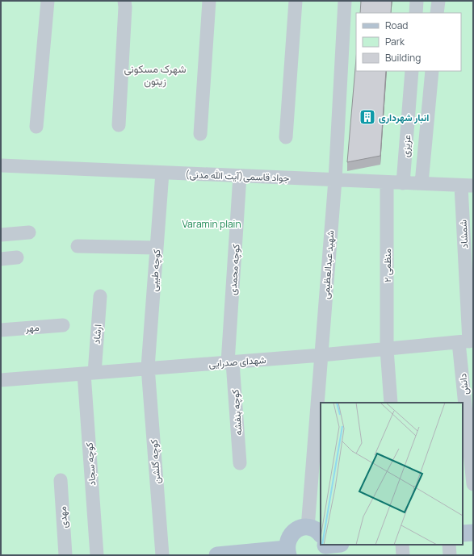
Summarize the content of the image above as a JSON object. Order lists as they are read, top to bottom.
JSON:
{
  "streets": {
    "street": [
      "عزیزی",
      "جواد قاسمی(آیت الله مدنی)",
      "شمشاد",
      "شهید عبدالعظیمی",
      "منظمی ۲",
      "کوچه محمدی",
      "کوچه طیبی",
      "مهر",
      "ارشاد",
      "شهدای صدرایی",
      "دانش",
      "کوچه بنفشه",
      "کوچه گلشن",
      "کوچه سجاد",
      "مهدی"
    ]
  },
  "crossings": [
    ["عزیزی", "جواد قاسمی(آیت الله مدنی)"],
    ["جواد قاسمی(آیت الله مدنی)", "شمشاد"],
    ["جواد قاسمی(آیت الله مدنی)", "شهید عبدالعظیمی"],
    ["جواد قاسمی(آیت الله مدنی)", "منظمی ۲"],
    ["جواد قاسمی(آیت الله مدنی)", "کوچه محمدی"],
    ["جواد قاسمی(آیت الله مدنی)", "کوچه طیبی"],
    ["شمشاد", "شهدای صدرایی"],
    ["شمشاد", "دانش"],
    ["شهید عبدالعظیمی", "شهدای صدرایی"],
    ["منظمی ۲", "شهدای صدرایی"],
    ["کوچه محمدی", "شهدای صدرایی"],
    ["کوچه محمدی", "کوچه بنفشه"],
    ["کوچه طیبی", "شهدای صدرایی"],
    ["کوچه طیبی", "کوچه گلشن"],
    ["ارشاد", "شهدای صدرایی"],
    ["ارشاد", "کوچه سجاد"],
    ["شهدای صدرایی", "دانش"],
    ["شهدای صدرایی", "کوچه بنفشه"],
    ["شهدای صدرایی", "کوچه گلشن"],
    ["شهدای صدرایی", "کوچه سجاد"]
  ],
  "districts": ["شهرک مسکونی زیتون"],
  "parks": ["Varamin plain"],
  "places": {
    "building": ["انبار شهرداری"]
  },
  "legend": ["Road", "Park", "Building"]
}
